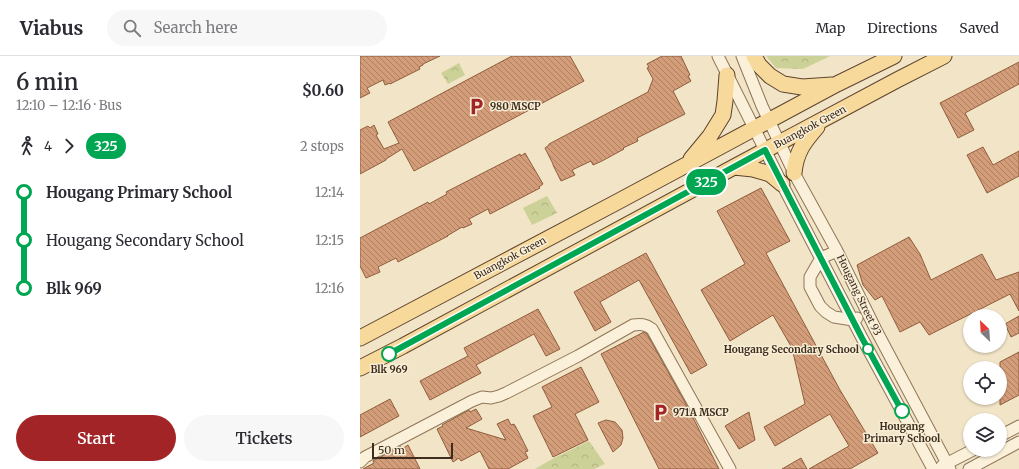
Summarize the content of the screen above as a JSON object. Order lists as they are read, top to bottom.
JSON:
{
  "streets": {
    "main road": ["Buangkok Green"],
    "street": ["Hougang Street 93"]
  },
  "crossings": [
    ["Buangkok Green", "Hougang Street 93"]
  ],
  "places": {
    "parking": ["980 MSCP", "971A MSCP"],
    "other": ["Hougang Secondary School", "Blk 969", "Hougang Primary School"]
  },
  "lines": ["bus line 325"],
  "scale_bar": "50 m",
  "north": "top left",
  "page": {
    "header": "Viabus",
    "search": "Search here",
    "nav": ["Map", "Directions", "Saved"],
    "heading": ["6 min", "12:10 – 12:16 · Bus", "$0.60"],
    "on_map": "325",
    "legs": ["4", "325", "2 stops"],
    "list": [
      {
        "name": "Hougang Primary School",
        "value": "12:14"
      },
      {
        "name": "Hougang Secondary School",
        "value": "12:15"
      },
      {
        "name": "Blk 969",
        "value": "12:16"
      }
    ],
    "buttons": ["Start", "Tickets"],
    "scale": "50 m"
  }
}
